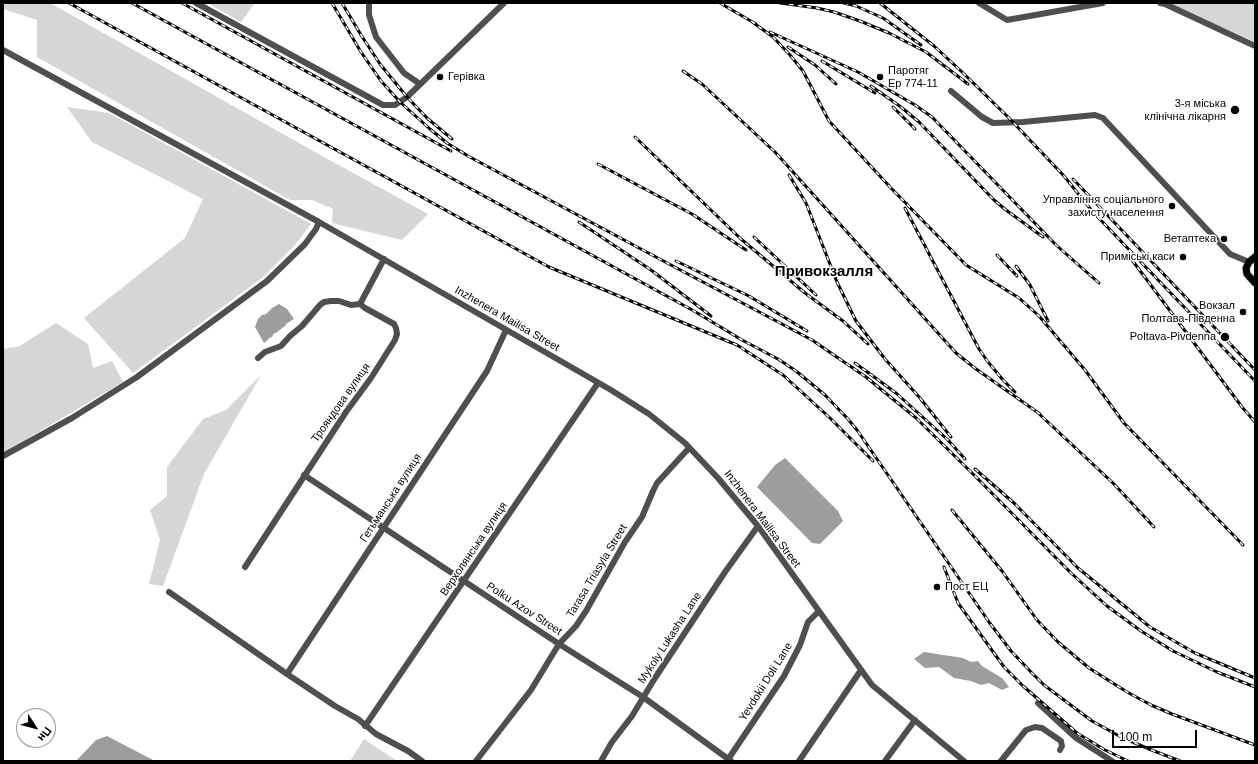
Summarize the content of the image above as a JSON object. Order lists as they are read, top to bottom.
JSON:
{
  "streets": {
    "street": [
      "Inzhenera Mailisa Street",
      "Трояндова вулиця",
      "Гетьманська вулиця",
      "Верхолянська вулиця",
      "Tarasa Triasyla Street",
      "Polku Azov Street",
      "Mykoly Lukasha Lane",
      "Yevdokii Doli Lane"
    ]
  },
  "crossings": [
    ["Inzhenera Mailisa Street", "Гетьманська вулиця"],
    ["Inzhenera Mailisa Street", "Верхолянська вулиця"],
    ["Inzhenera Mailisa Street", "Tarasa Triasyla Street"],
    ["Inzhenera Mailisa Street", "Mykoly Lukasha Lane"],
    ["Inzhenera Mailisa Street", "Yevdokii Doli Lane"],
    ["Трояндова вулиця", "Polku Azov Street"],
    ["Гетьманська вулиця", "Polku Azov Street"],
    ["Верхолянська вулиця", "Polku Azov Street"],
    ["Tarasa Triasyla Street", "Polku Azov Street"],
    ["Polku Azov Street", "Mykoly Lukasha Lane"],
    ["Polku Azov Street", "Yevdokii Doli Lane"]
  ],
  "districts": ["Привокзалля"],
  "places": [
    "Герівка",
    "Паротяг Ер 774-11",
    "3-я міська клінічна лікарня",
    "Управління соціального захисту населення",
    "Ветаптека",
    "Приміські каси",
    "Вокзал Полтава-Південна",
    "Poltava-Pivdenna",
    "Пост ЕЦ"
  ],
  "scale_bar": "100 m",
  "north": "bottom right"
}
